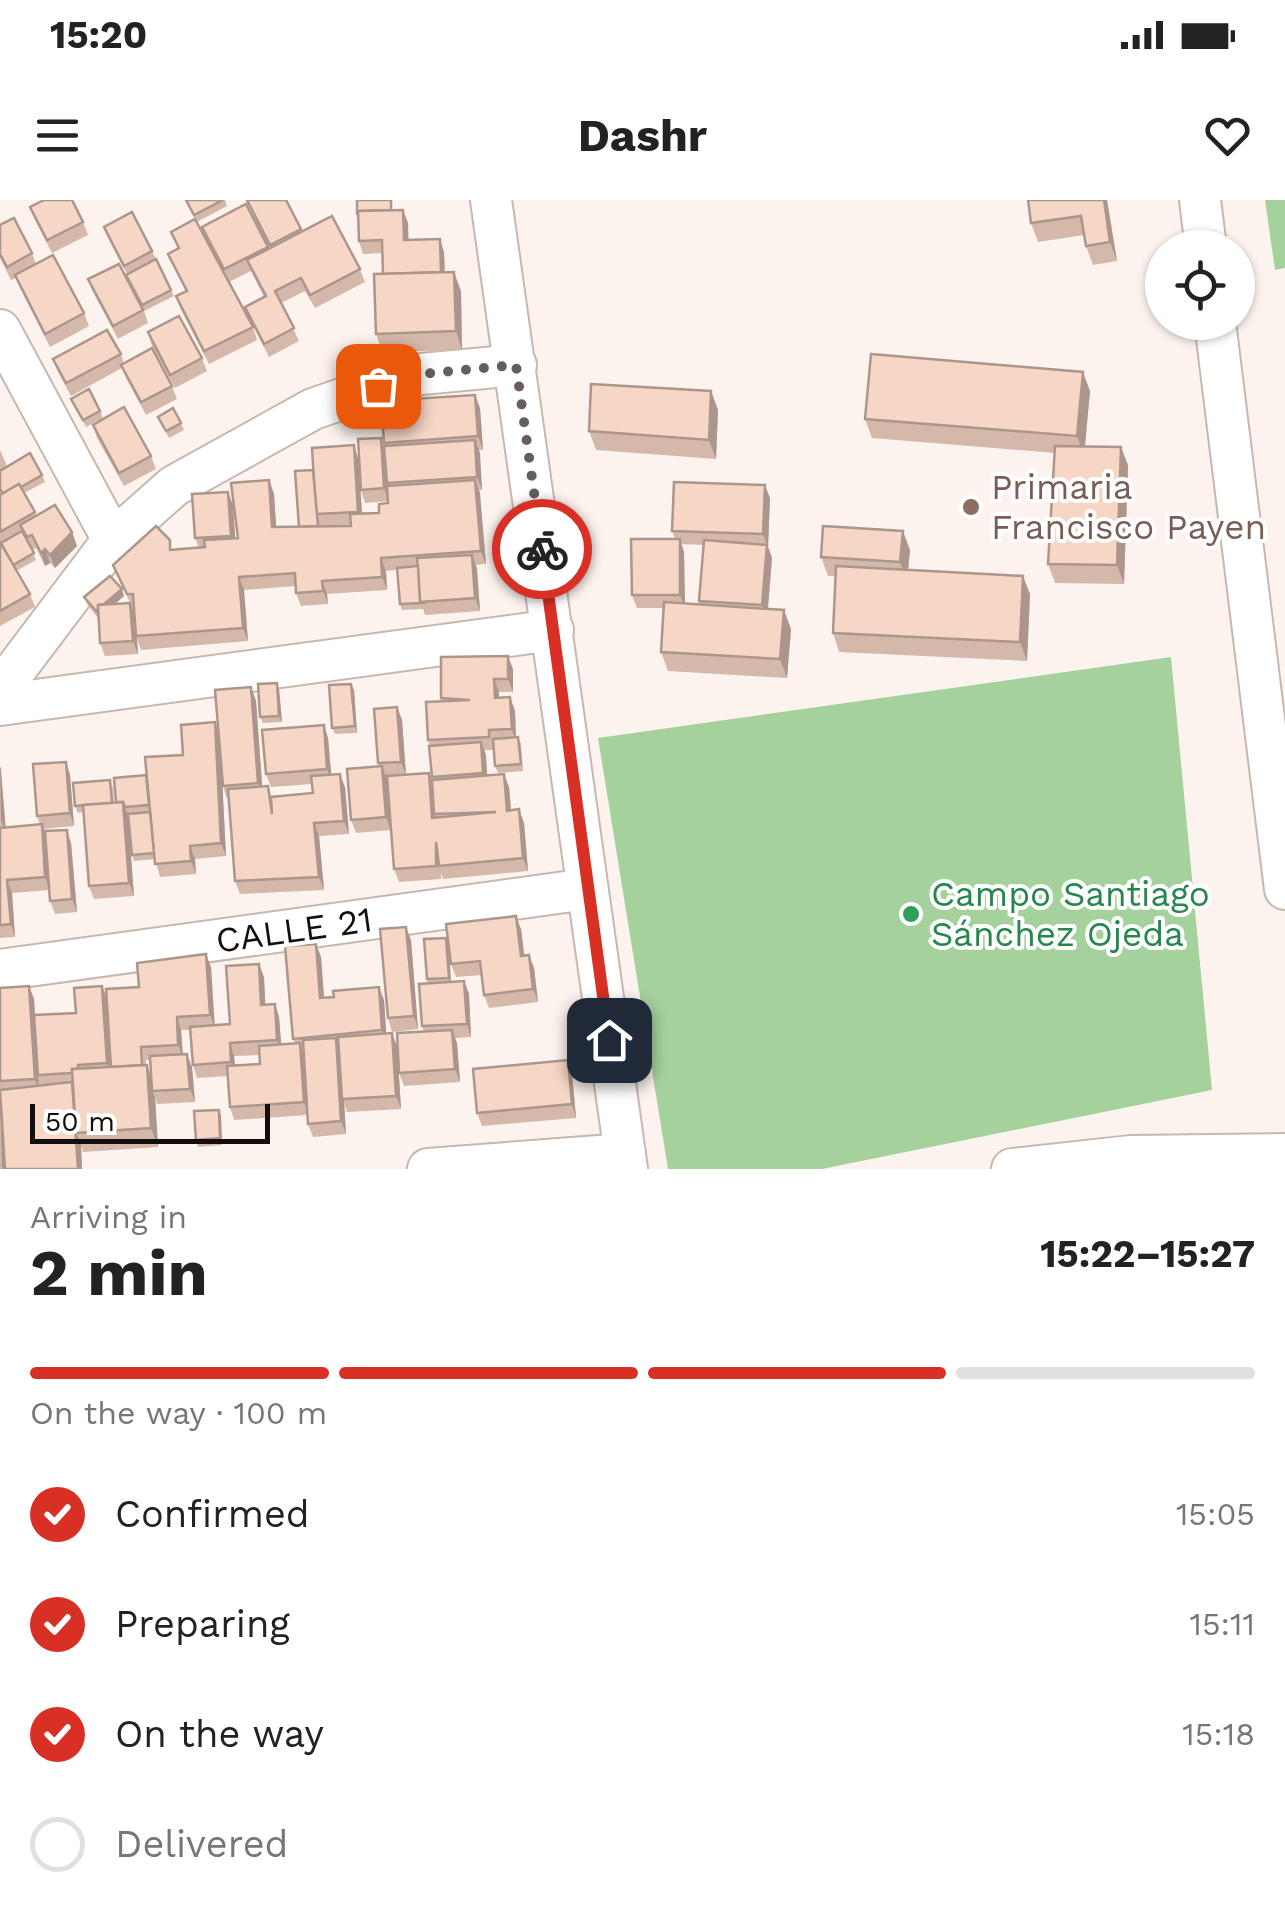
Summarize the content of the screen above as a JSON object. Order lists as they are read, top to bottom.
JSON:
{
  "streets": {
    "street": ["CALLE 21"]
  },
  "places": ["Primaria Francisco Payen", "Campo Santiago Sánchez Ojeda"],
  "scale_bar": "50 m",
  "page": {
    "status": "15:20",
    "header": "Dashr",
    "scale": "50 m",
    "heading": ["2 min", "Arriving in", "15:22–15:27"],
    "bar": "On the way · 100 m",
    "list": [
      ["Confirmed", "15:05"],
      ["Preparing", "15:11"],
      ["On the way", "15:18"],
      "Delivered"
    ]
  }
}
